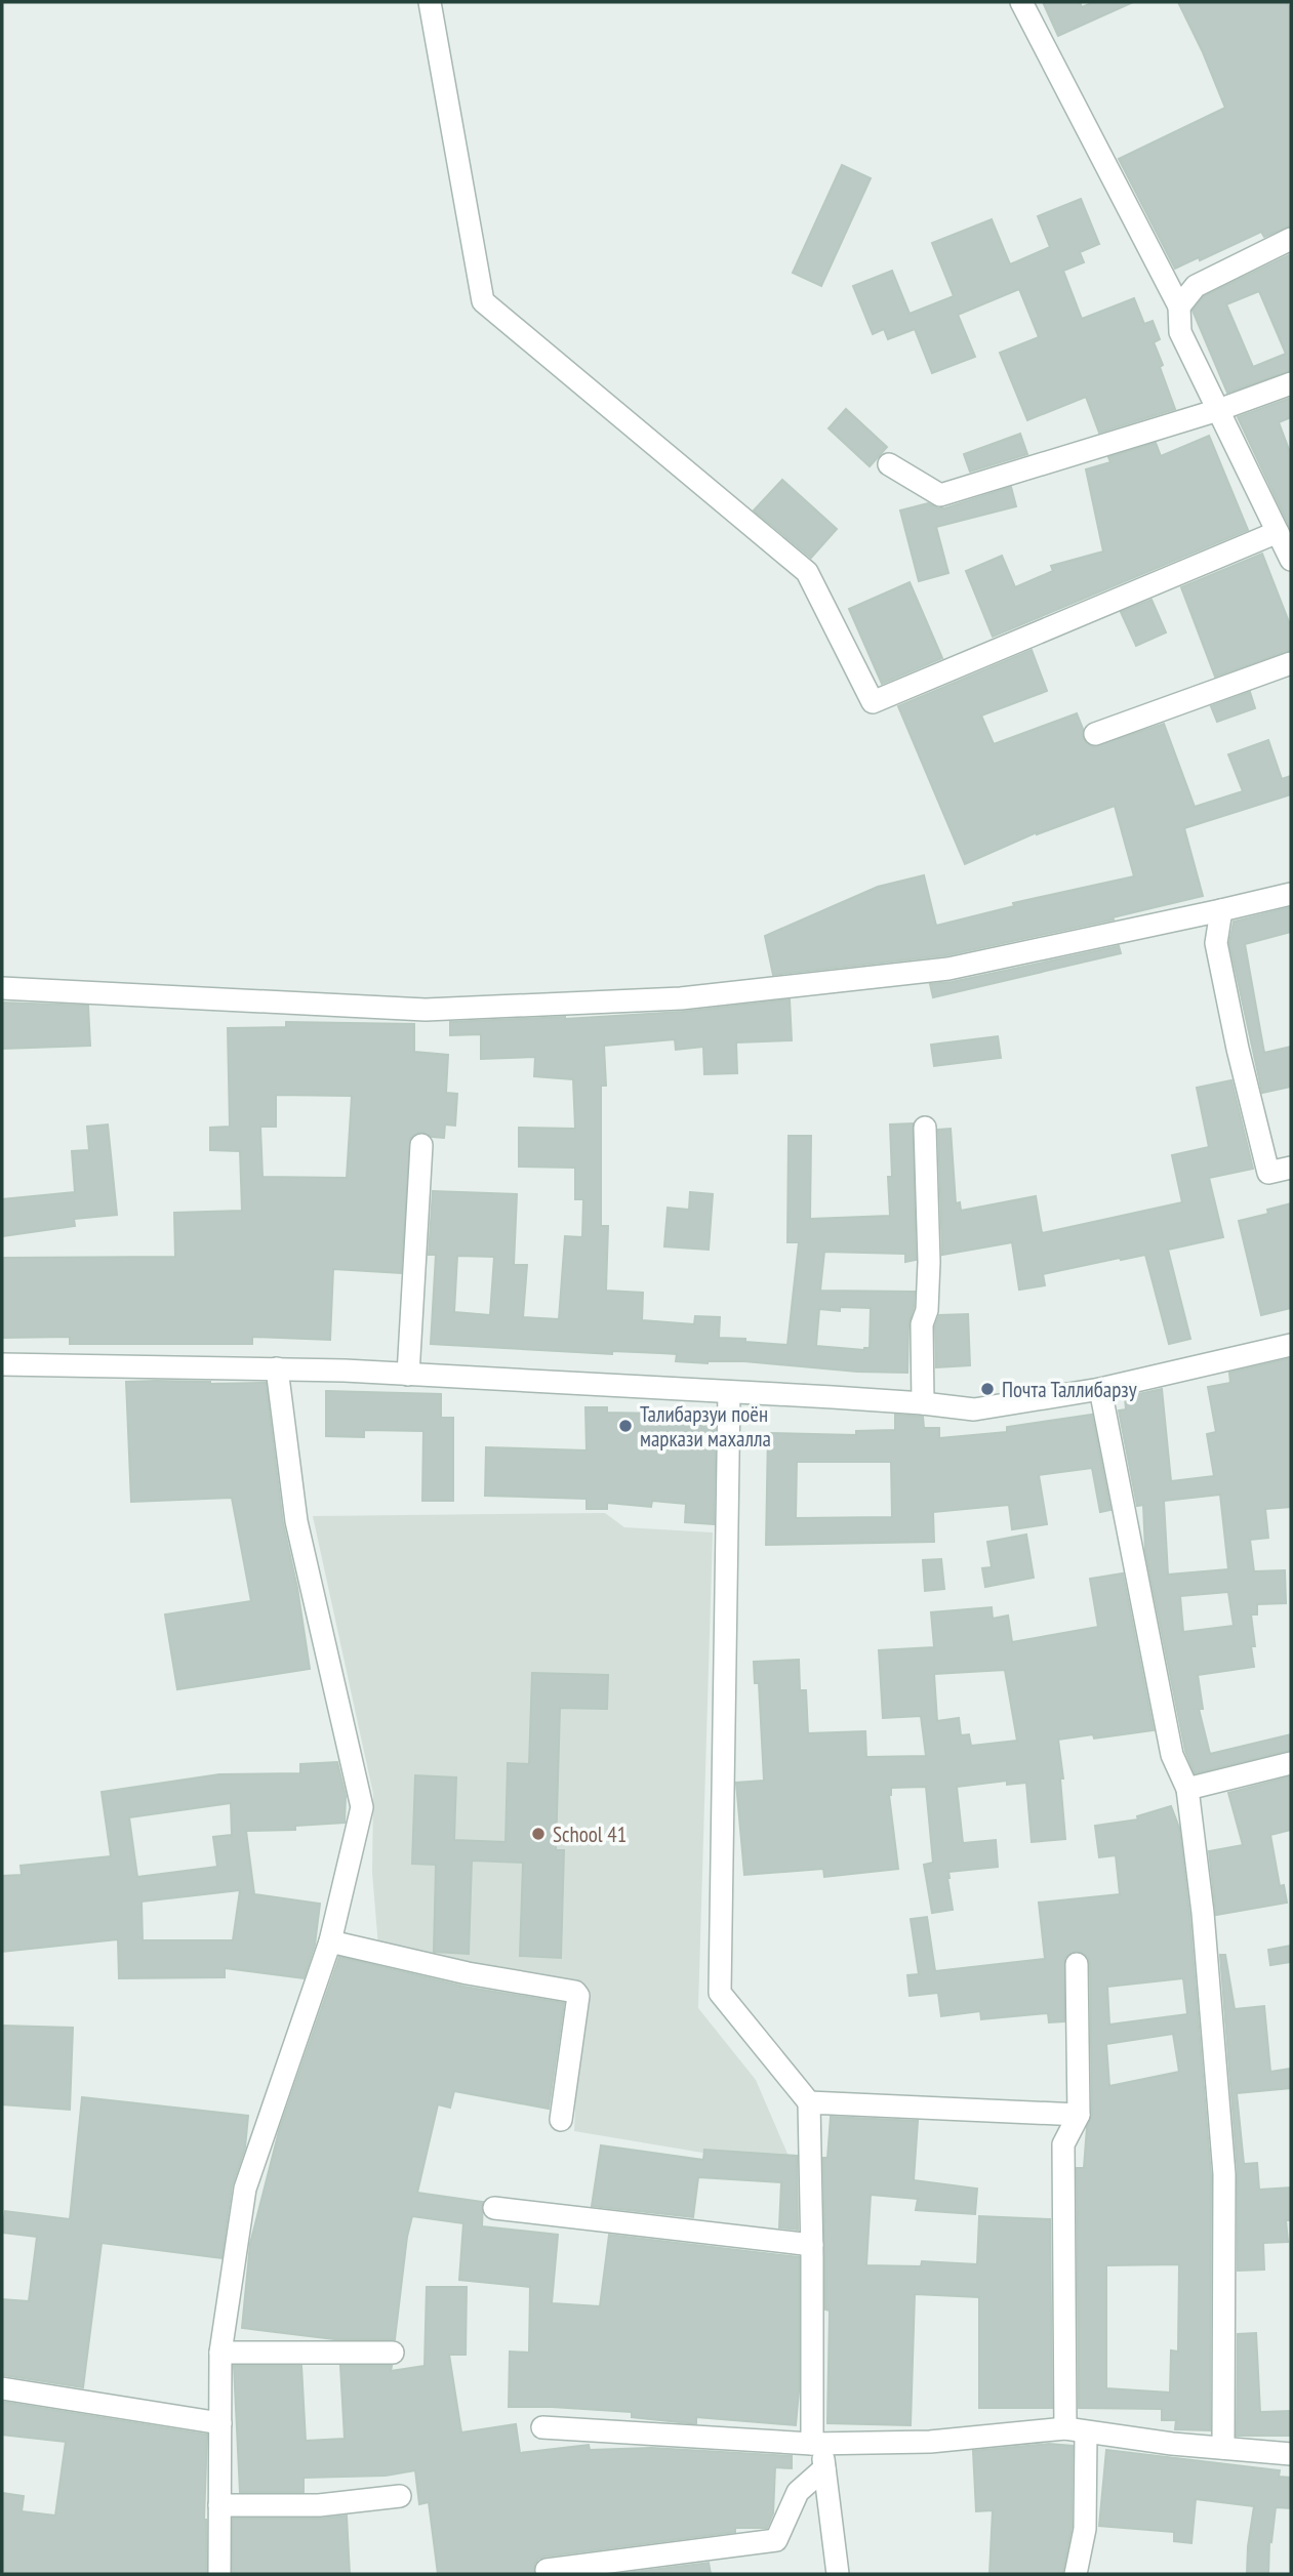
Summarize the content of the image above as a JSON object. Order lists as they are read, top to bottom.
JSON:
{
  "places": ["Почта Таллибарзу", "Талибарзуи поён маркази махалла", "School 41"]
}
